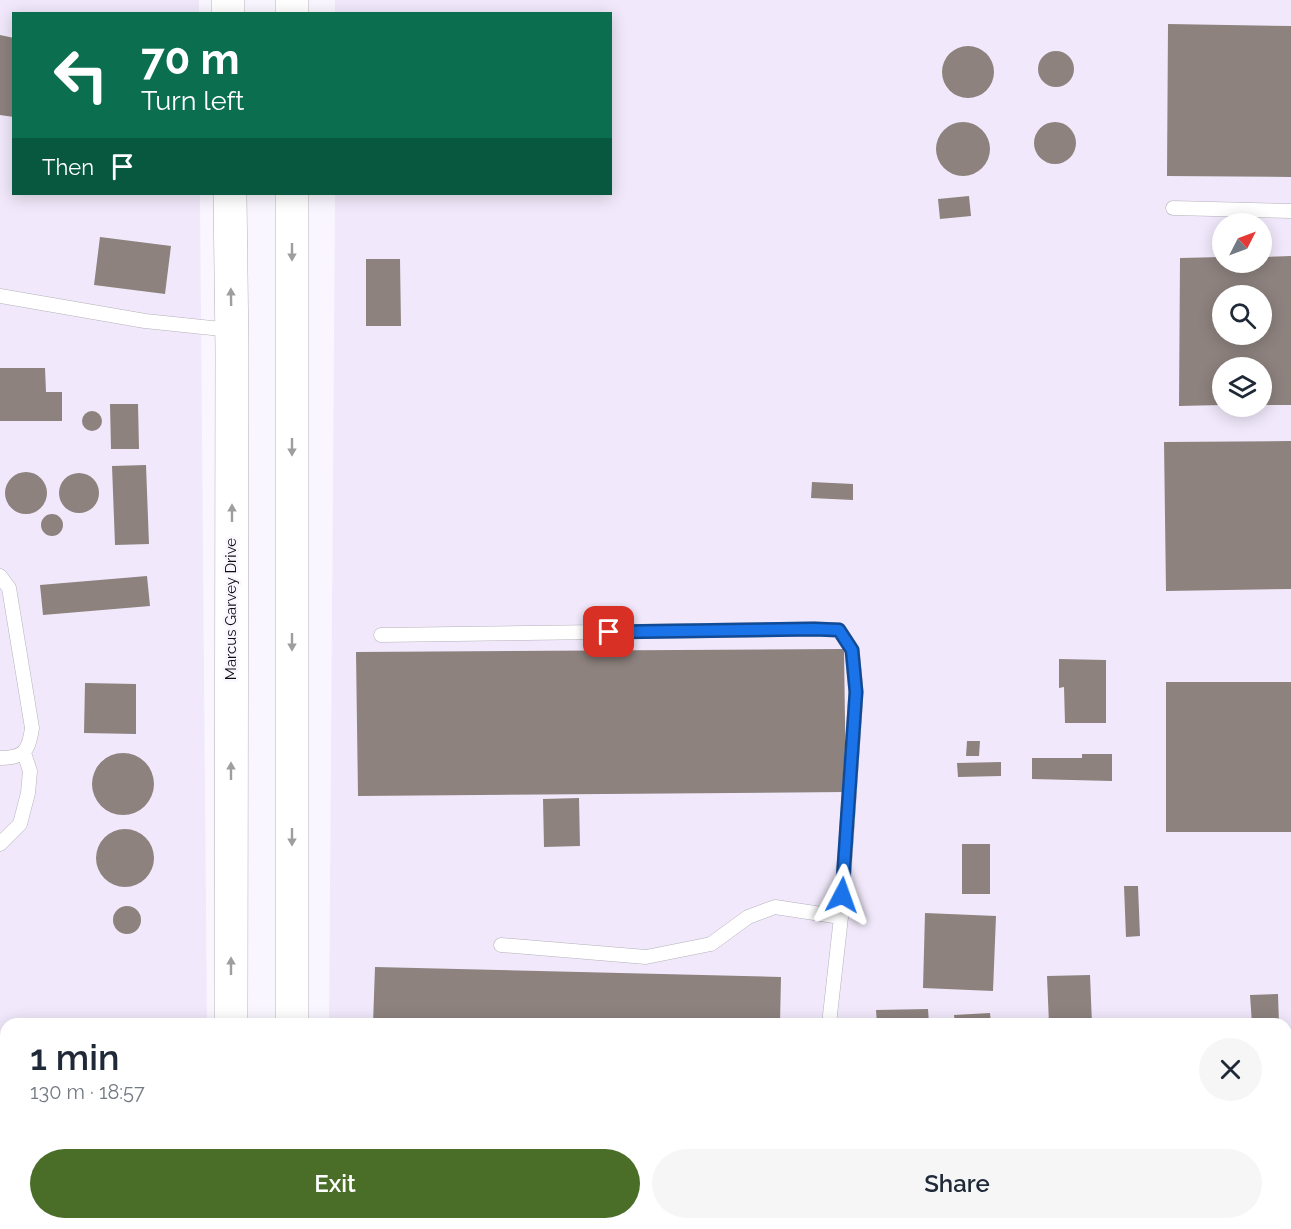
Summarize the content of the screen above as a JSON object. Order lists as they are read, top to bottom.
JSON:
{
  "streets": {
    "main road": ["Marcus Garvey Drive"]
  },
  "north": "top right",
  "page": {
    "turn": ["70 m", "Turn left"],
    "then": "Then",
    "heading": ["1 min", "130 m · 18:57"],
    "buttons": ["Exit", "Share"]
  }
}
